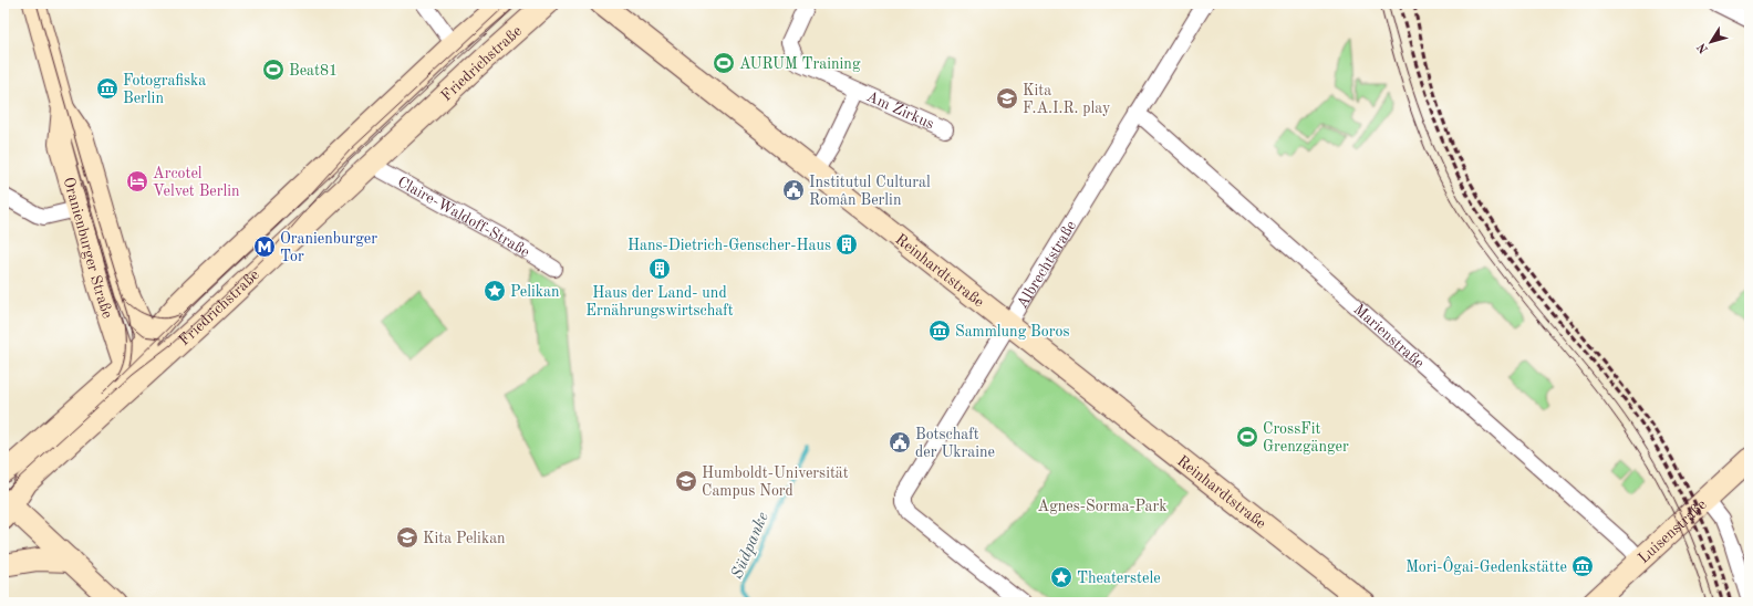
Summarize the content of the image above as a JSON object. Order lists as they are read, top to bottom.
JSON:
{
  "streets": {
    "street": [
      "Friedrichstraße",
      "Am Zirkus",
      "Claire-Waldoff-Straße",
      "Oranienburger Straße",
      "Albrechtstraße",
      "Reinhardtstraße",
      "Marienstraße",
      "Luisenstraße"
    ]
  },
  "crossings": [
    ["Friedrichstraße", "Claire-Waldoff-Straße"],
    ["Friedrichstraße", "Oranienburger Straße"],
    ["Am Zirkus", "Reinhardtstraße"],
    ["Albrechtstraße", "Reinhardtstraße"],
    ["Albrechtstraße", "Marienstraße"],
    ["Marienstraße", "Luisenstraße"]
  ],
  "water": ["Südpanke"],
  "parks": ["Agnes-Sorma-Park"],
  "places": {
    "sports": ["AURUM Training", "Beat81", "CrossFit Grenzgänger"],
    "museum": ["Fotografiska Berlin", "Sammlung Boros", "Mori-Ôgai-Gedenkstätte"],
    "school or university": ["Kita F.A.I.R. play", "Humboldt-Universität Campus Nord", "Kita Pelikan"],
    "hotel": ["Arcotel Velvet Berlin"],
    "public building": ["Institutul Cultural Român Berlin", "Botschaft der Ukraine"],
    "building": ["Hans-Dietrich-Genscher-Haus", "Haus der Land- und Ernährungswirtschaft"],
    "metro station": ["Oranienburger Tor"],
    "place": ["Pelikan", "Theaterstele"]
  },
  "north": "bottom left"
}
